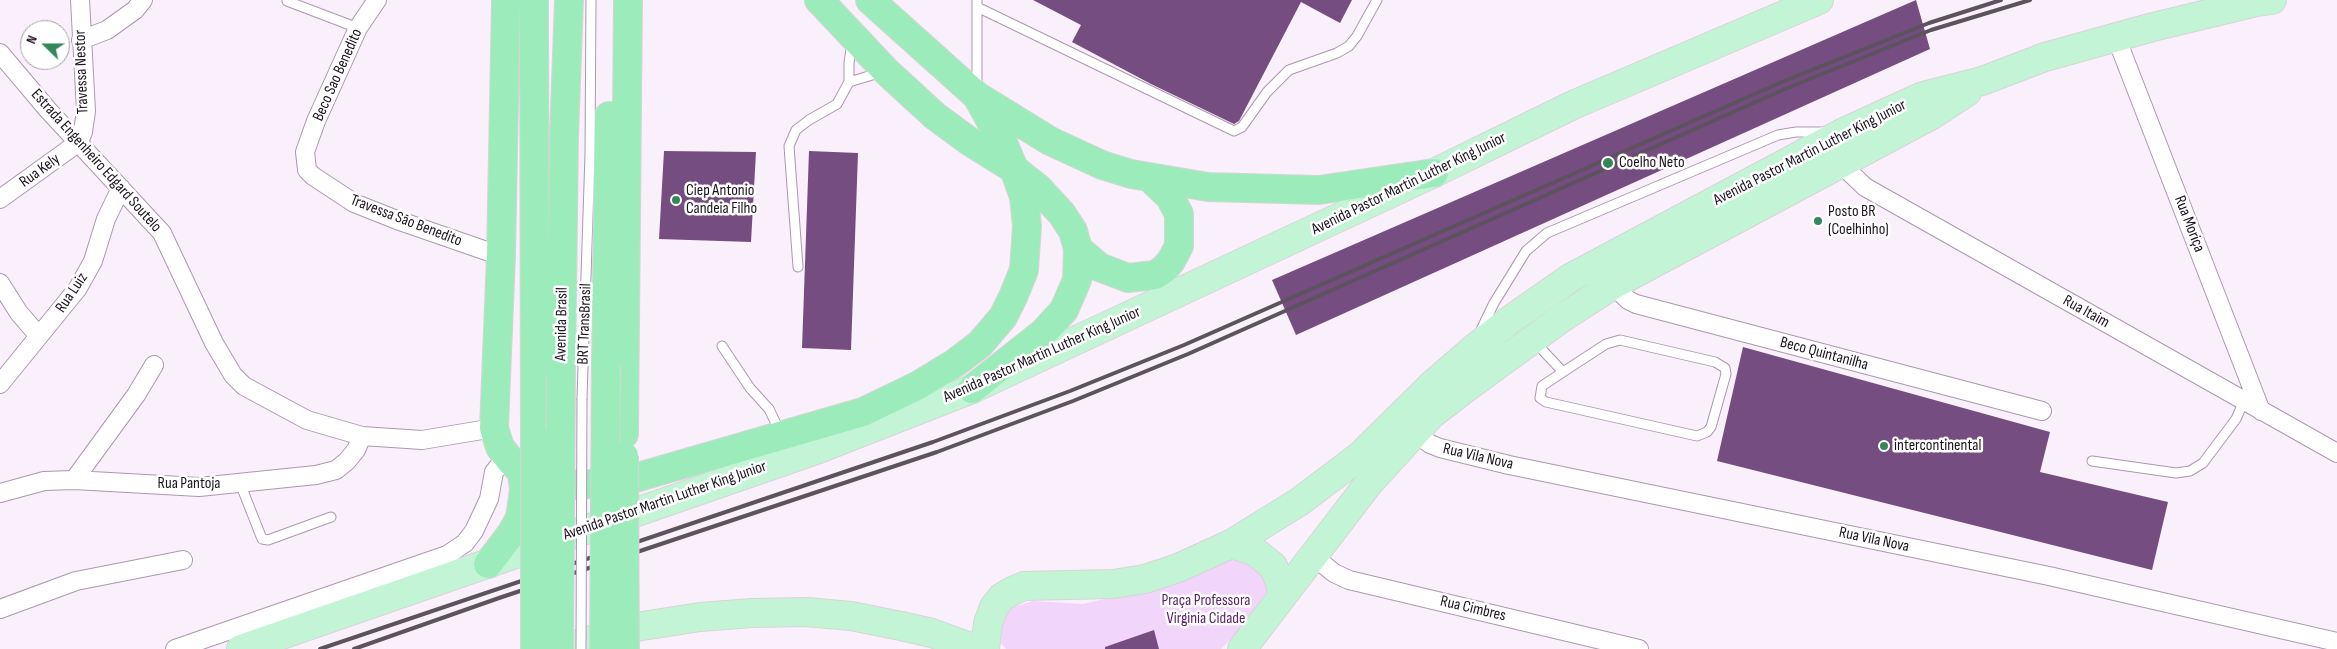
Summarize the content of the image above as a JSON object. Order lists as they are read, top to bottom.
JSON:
{
  "streets": {
    "highway": ["Avenida Brasil"],
    "main road": ["Avenida Pastor Martin Luther King Junior"],
    "street": [
      "Travessa Nestor",
      "Beco Sao Benedito",
      "Estrada Engenheiro Edgard Soutelo",
      "Rua Kely",
      "Travessa Sāo Benedito",
      "Rua Moriça",
      "Rua Luiz",
      "Rua Itaim",
      "Beco Quintanilha",
      "Rua Vila Nova",
      "Rua Pantoja",
      "Rua Cimbres"
    ],
    "lane": ["BRT TransBrasil"]
  },
  "crossings": [
    ["Travessa Nestor", "Estrada Engenheiro Edgard Soutelo"],
    ["Travessa Nestor", "Rua Kely"],
    ["Beco Sao Benedito", "Travessa Sāo Benedito"],
    ["Avenida Pastor Martin Luther King Junior", "Rua Moriça"],
    ["Avenida Pastor Martin Luther King Junior", "Rua Itaim"],
    ["Avenida Pastor Martin Luther King Junior", "Beco Quintanilha"],
    ["Avenida Pastor Martin Luther King Junior", "Rua Vila Nova"],
    ["Avenida Pastor Martin Luther King Junior", "Rua Cimbres"],
    ["Estrada Engenheiro Edgard Soutelo", "Rua Kely"],
    ["Estrada Engenheiro Edgard Soutelo", "Rua Luiz"],
    ["Estrada Engenheiro Edgard Soutelo", "Rua Pantoja"],
    ["Rua Moriça", "Rua Itaim"]
  ],
  "parks": ["Praça Professora Virginia Cidade"],
  "places": [
    "Coelho Neto",
    "Ciep Antonio Candeia Filho",
    "Posto BR (Coelhinho)",
    "intercontinental"
  ],
  "north": "left"
}
